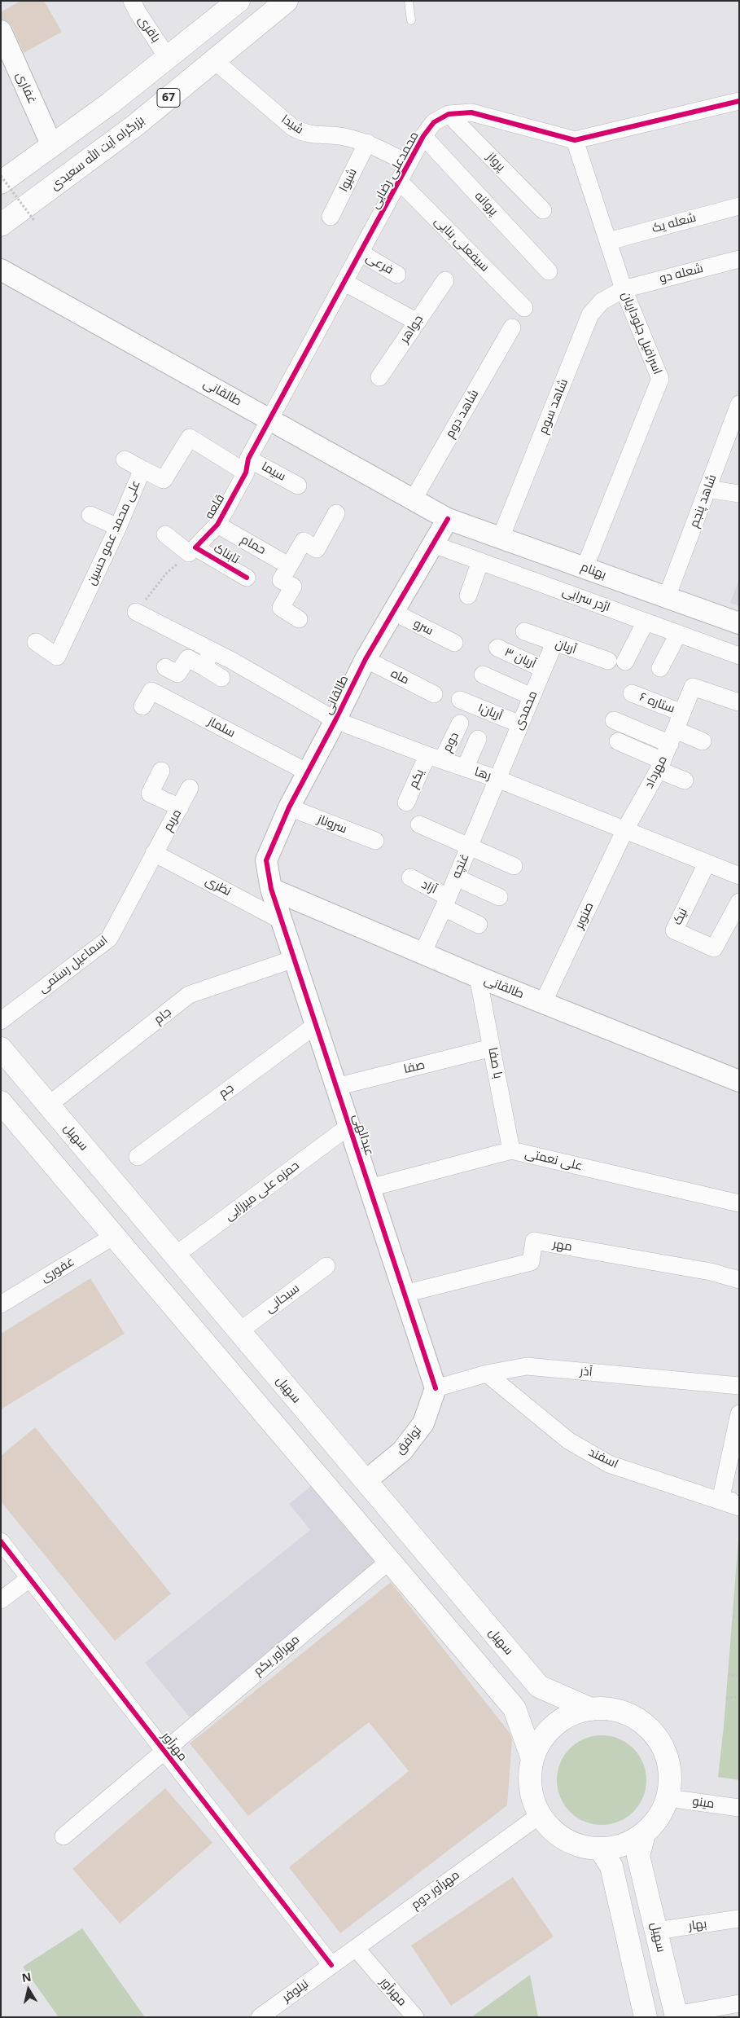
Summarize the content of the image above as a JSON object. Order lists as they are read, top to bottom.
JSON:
{
  "streets": {
    "main road": ["67", "بزرگراه آیت الله سعیدی", "سهیل"],
    "street": [
      "باقری",
      "غفاری",
      "شیدا",
      "پرواز",
      "محمدعلی رضایی",
      "شیوا",
      "پروانه",
      "شعله یک",
      "سیفعلی بنایی",
      "فرعی",
      "شعله دو",
      "جواهر",
      "اسرافیل جلوداریان",
      "طالقانی",
      "شاهد سوم",
      "شاهد دوم",
      "سیما",
      "شاهد پنجم",
      "قلعه",
      "علی محمد عمو حسین",
      "حمام",
      "تابناک",
      "بهنام",
      "اژدر سرایی",
      "سرو",
      "آریان",
      "آریان ۳",
      "ماه",
      "ستاره ۶",
      "محمدی",
      "آریان۱",
      "سلماز",
      "دوم",
      "مهرداد",
      "رها",
      "یکم",
      "مریم",
      "سروناز",
      "غنچه",
      "نظری",
      "آزاد",
      "صنوبر",
      "نیک",
      "اسماعیل رستمی",
      "جام",
      "با صفا",
      "صفا",
      "جم",
      "عبدالهی",
      "علی نعمتی",
      "حمزه علی میرزایی",
      "مهر",
      "غفوری",
      "سبحانی",
      "آذر",
      "توافق",
      "اسفند",
      "مهرآور یکم",
      "مهرآور",
      "مینو",
      "مهرآور دوم",
      "بهار",
      "نیلوفر"
    ]
  },
  "crossings": [
    ["باقری", "67"],
    ["غفاری", "67"],
    ["شیدا", "بزرگراه آیت الله سعیدی"],
    ["شیدا", "محمدعلی رضایی"],
    ["شیدا", "شیوا"],
    ["پرواز", "محمدعلی رضایی"],
    ["محمدعلی رضایی", "پروانه"],
    ["محمدعلی رضایی", "سیفعلی بنایی"],
    ["محمدعلی رضایی", "فرعی"],
    ["محمدعلی رضایی", "اسرافیل جلوداریان"],
    ["محمدعلی رضایی", "طالقانی"],
    ["محمدعلی رضایی", "قلعه"],
    ["شعله یک", "اسرافیل جلوداریان"],
    ["شعله دو", "اسرافیل جلوداریان"],
    ["شعله دو", "شاهد سوم"],
    ["اسرافیل جلوداریان", "شاهد سوم"],
    ["اسرافیل جلوداریان", "بهنام"],
    ["طالقانی", "شاهد دوم"],
    ["طالقانی", "قلعه"],
    ["طالقانی", "بهنام"],
    ["طالقانی", "اژدر سرایی"],
    ["طالقانی", "سرو"],
    ["طالقانی", "ماه"],
    ["طالقانی", "سلماز"],
    ["طالقانی", "رها"],
    ["طالقانی", "سروناز"],
    ["طالقانی", "غنچه"],
    ["طالقانی", "صنوبر"],
    ["طالقانی", "با صفا"],
    ["طالقانی", "عبدالهی"],
    ["شاهد سوم", "بهنام"],
    ["سیما", "قلعه"],
    ["سیما", "علی محمد عمو حسین"],
    ["شاهد پنجم", "بهنام"],
    ["قلعه", "علی محمد عمو حسین"],
    ["قلعه", "حمام"],
    ["قلعه", "تابناک"],
    ["اژدر سرایی", "آریان"],
    ["آریان", "محمدی"],
    ["آریان ۳", "محمدی"],
    ["ستاره ۶", "مهرداد"],
    ["محمدی", "آریان۱"],
    ["محمدی", "رها"],
    ["محمدی", "غنچه"],
    ["دوم", "رها"],
    ["دوم", "یکم"],
    ["مهرداد", "رها"],
    ["مهرداد", "صنوبر"],
    ["رها", "یکم"],
    ["رها", "غنچه"],
    ["رها", "صنوبر"],
    ["رها", "نیک"],
    ["مریم", "نظری"],
    ["مریم", "اسماعیل رستمی"],
    ["غنچه", "آزاد"],
    ["نظری", "اسماعیل رستمی"],
    ["نظری", "عبدالهی"],
    ["جام", "عبدالهی"],
    ["جام", "سهیل"],
    ["با صفا", "صفا"],
    ["با صفا", "علی نعمتی"],
    ["صفا", "عبدالهی"],
    ["جم", "عبدالهی"],
    ["عبدالهی", "علی نعمتی"],
    ["عبدالهی", "حمزه علی میرزایی"],
    ["عبدالهی", "مهر"],
    ["عبدالهی", "آذر"],
    ["عبدالهی", "توافق"],
    ["سهیل", "حمزه علی میرزایی"],
    ["سهیل", "سبحانی"],
    ["سهیل", "توافق"],
    ["سهیل", "مینو"],
    ["سهیل", "مهرآور دوم"],
    ["سهیل", "بهار"],
    ["آذر", "توافق"],
    ["آذر", "اسفند"],
    ["مهرآور یکم", "مهرآور"],
    ["مهرآور", "مهرآور دوم"],
    ["مهرآور", "نیلوفر"],
    ["مینو", "مهرآور دوم"],
    ["مهرآور دوم", "نیلوفر"]
  ],
  "north": "top"
}
